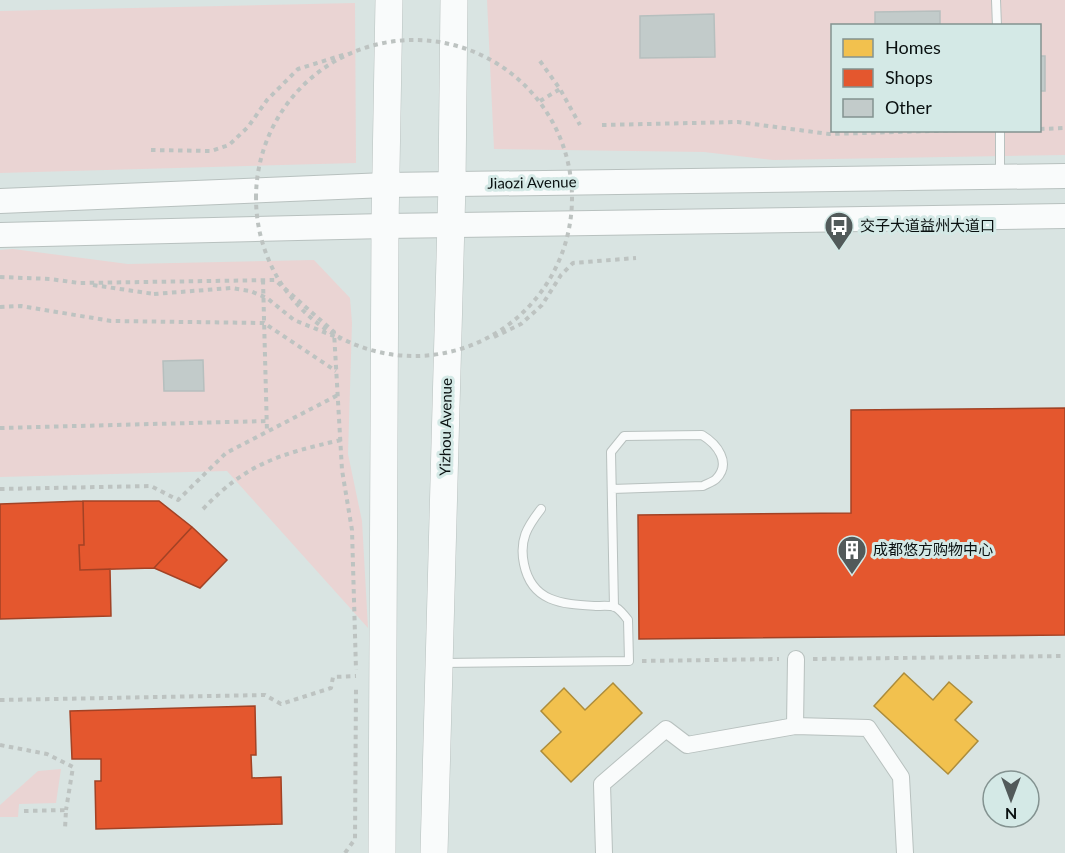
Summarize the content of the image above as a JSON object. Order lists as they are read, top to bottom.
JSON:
{
  "streets": {
    "main road": ["Jiaozi Avenue", "Yizhou Avenue"]
  },
  "crossings": [
    ["Jiaozi Avenue", "Yizhou Avenue"]
  ],
  "places": {
    "bus stop": ["交子大道益州大道口"],
    "building": ["成都悠方购物中心"]
  },
  "legend": ["Homes", "Shops", "Other"],
  "north": "bottom"
}
